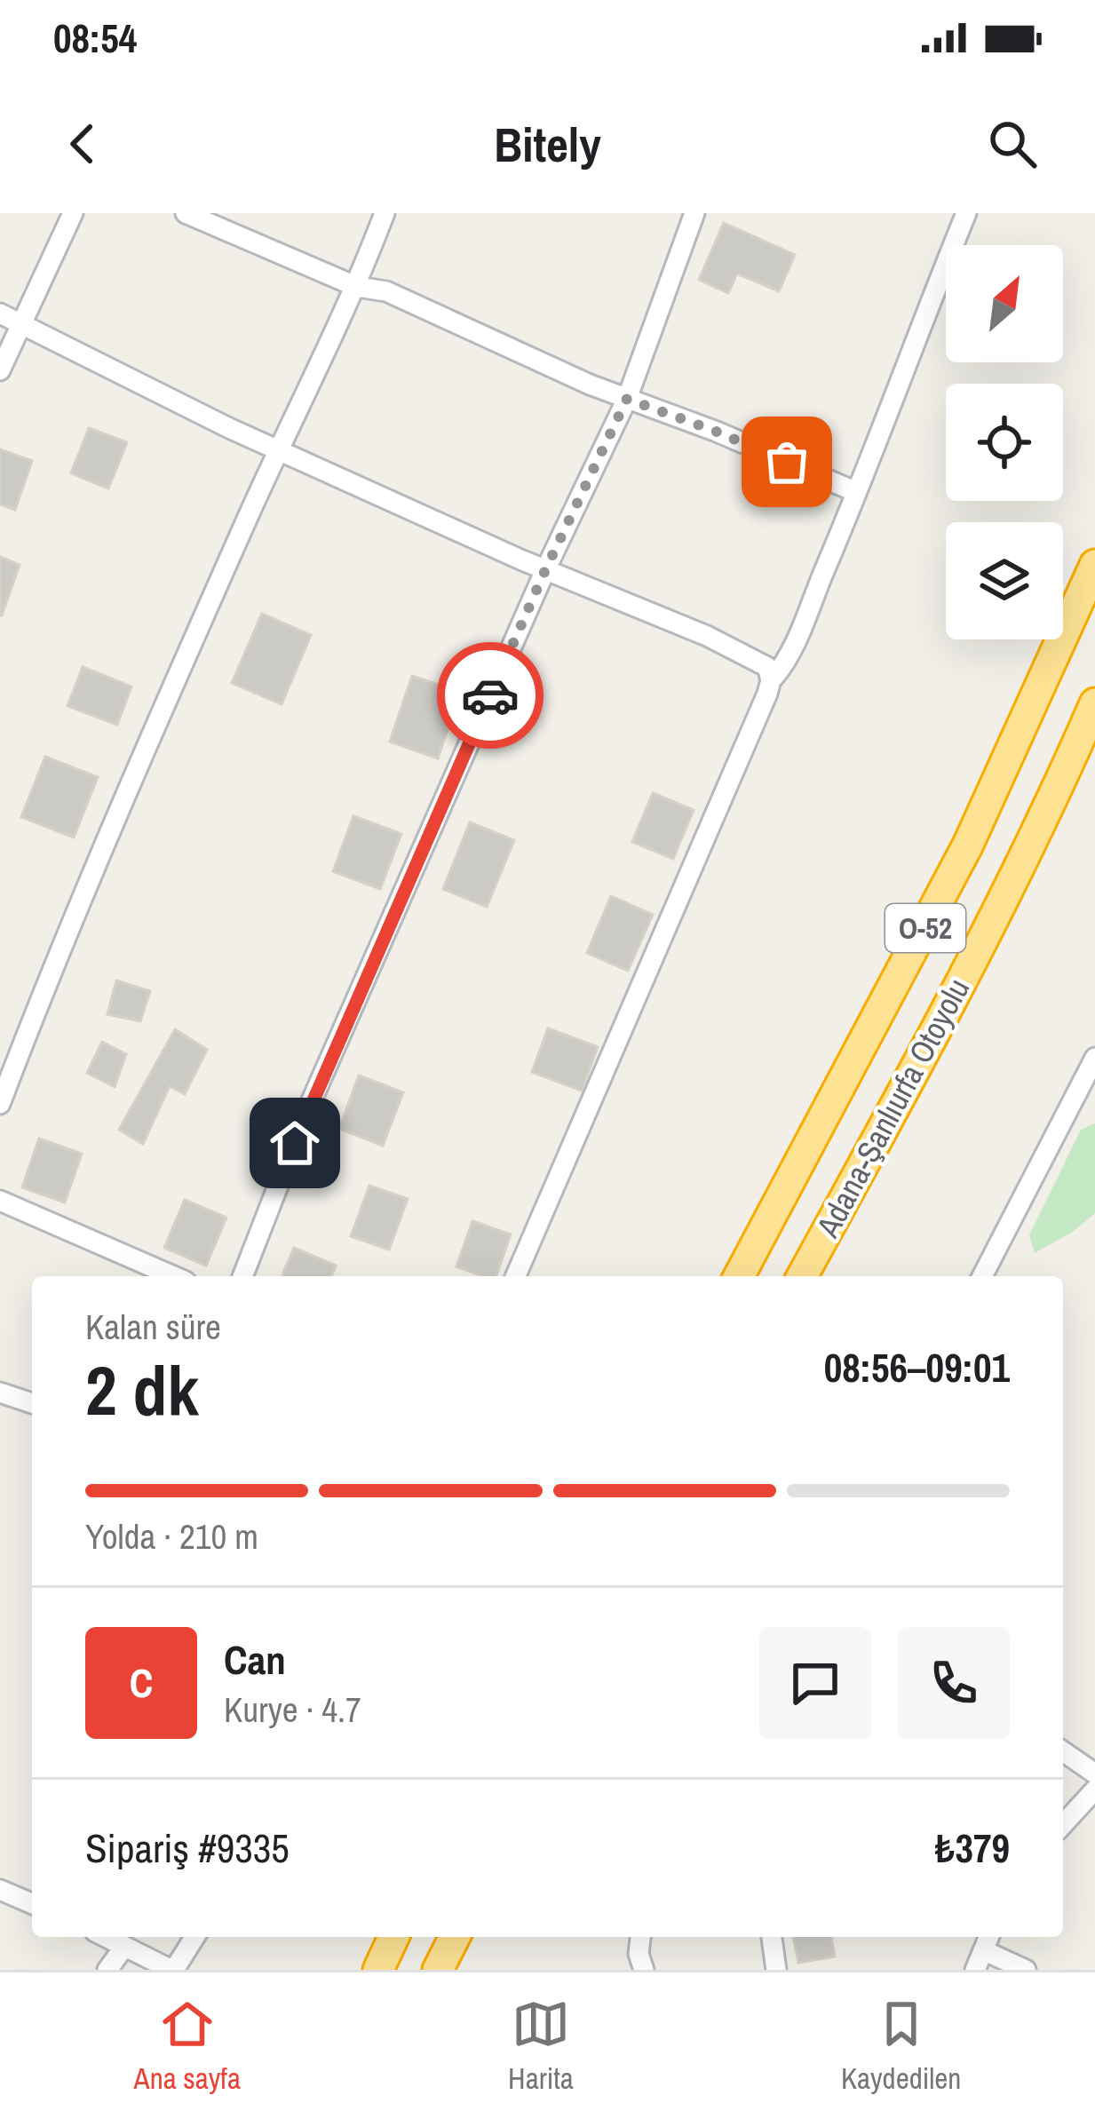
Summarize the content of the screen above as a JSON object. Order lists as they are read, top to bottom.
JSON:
{
  "streets": {
    "highway": ["O-52", "Adana-Şanlıurfa Otoyolu"]
  },
  "north": "top right",
  "page": {
    "status": "08:54",
    "header": "Bitely",
    "heading": ["2 dk", "Kalan süre", "08:56–09:01"],
    "panel": [
      "Can",
      "Kurye · 4.7",
      "Sipariş #9335",
      "₺379"
    ],
    "bar": "Yolda · 210 m",
    "round": "C",
    "tabs": ["Ana sayfa", "Harita", "Kaydedilen"]
  }
}
